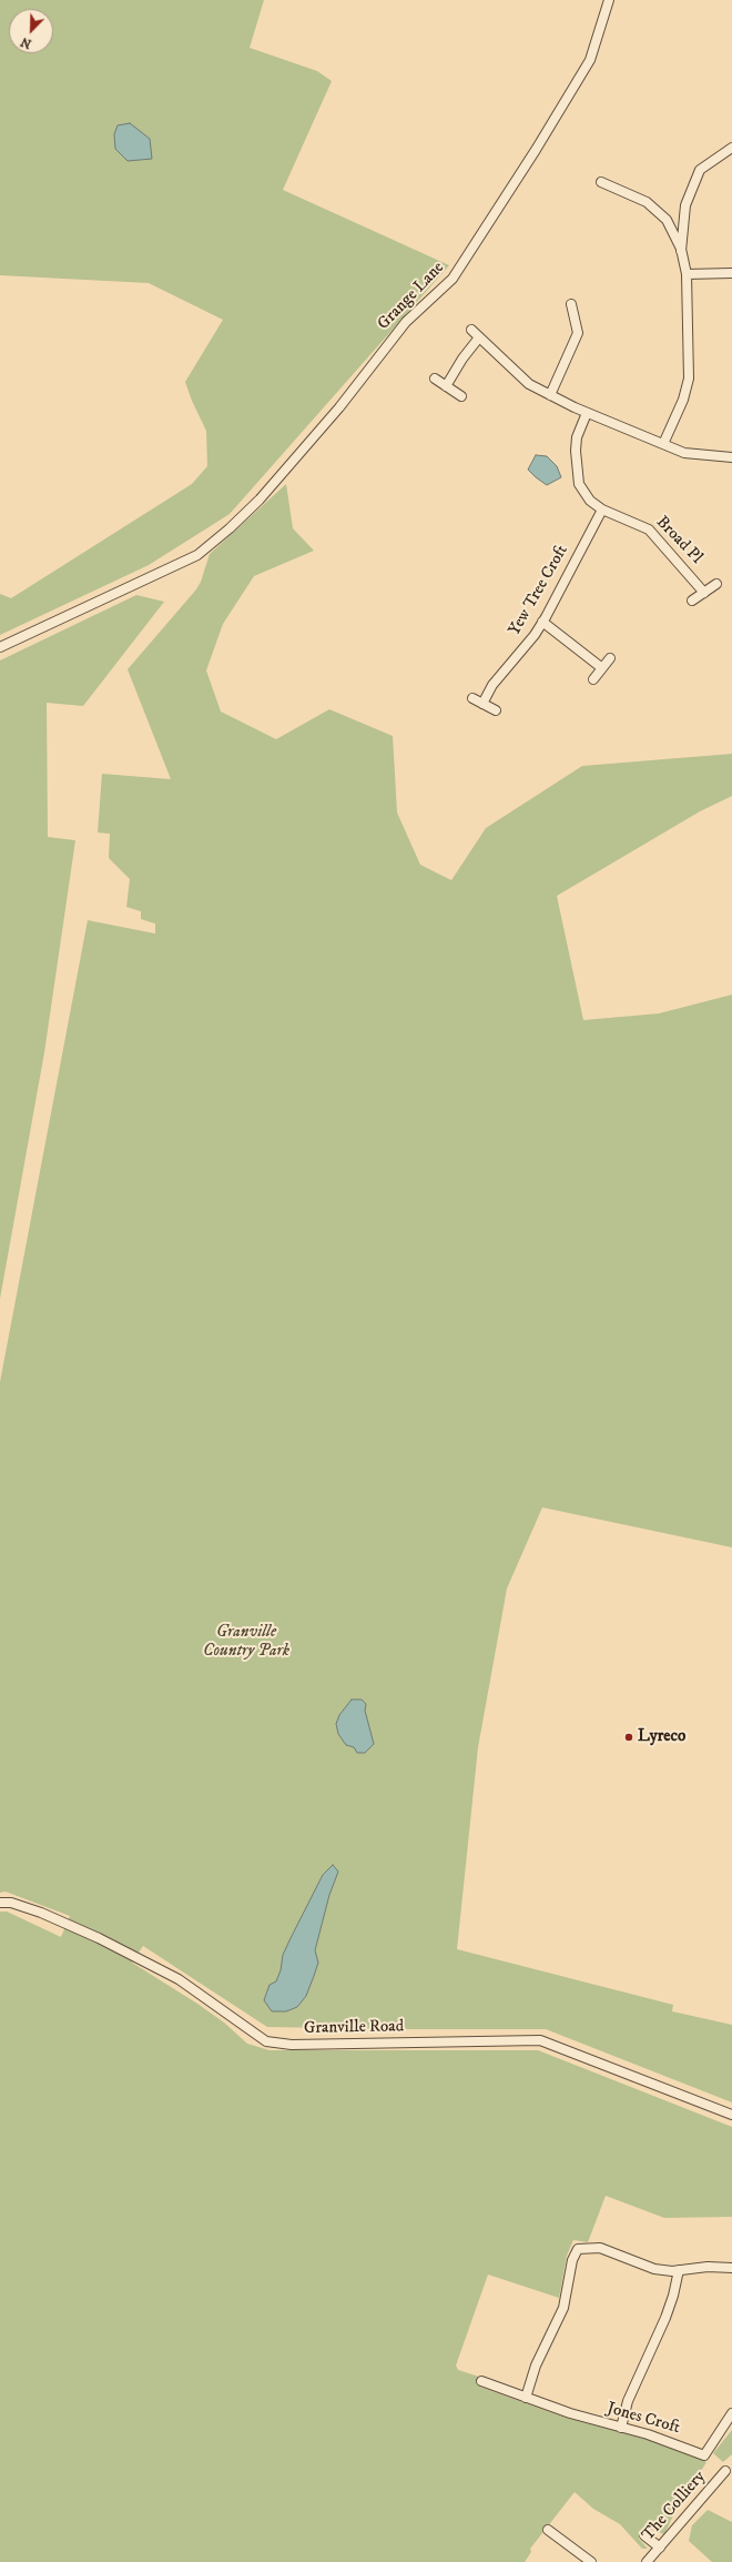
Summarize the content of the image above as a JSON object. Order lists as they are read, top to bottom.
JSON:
{
  "streets": {
    "street": [
      "Grange Lane",
      "Broad Pl",
      "Yew Tree Croft",
      "Granville Road",
      "Jones Croft",
      "The Colliery"
    ]
  },
  "crossings": [
    ["Broad Pl", "Yew Tree Croft"]
  ],
  "parks": ["Granville Country Park"],
  "places": ["Lyreco"],
  "north": "bottom left"
}
